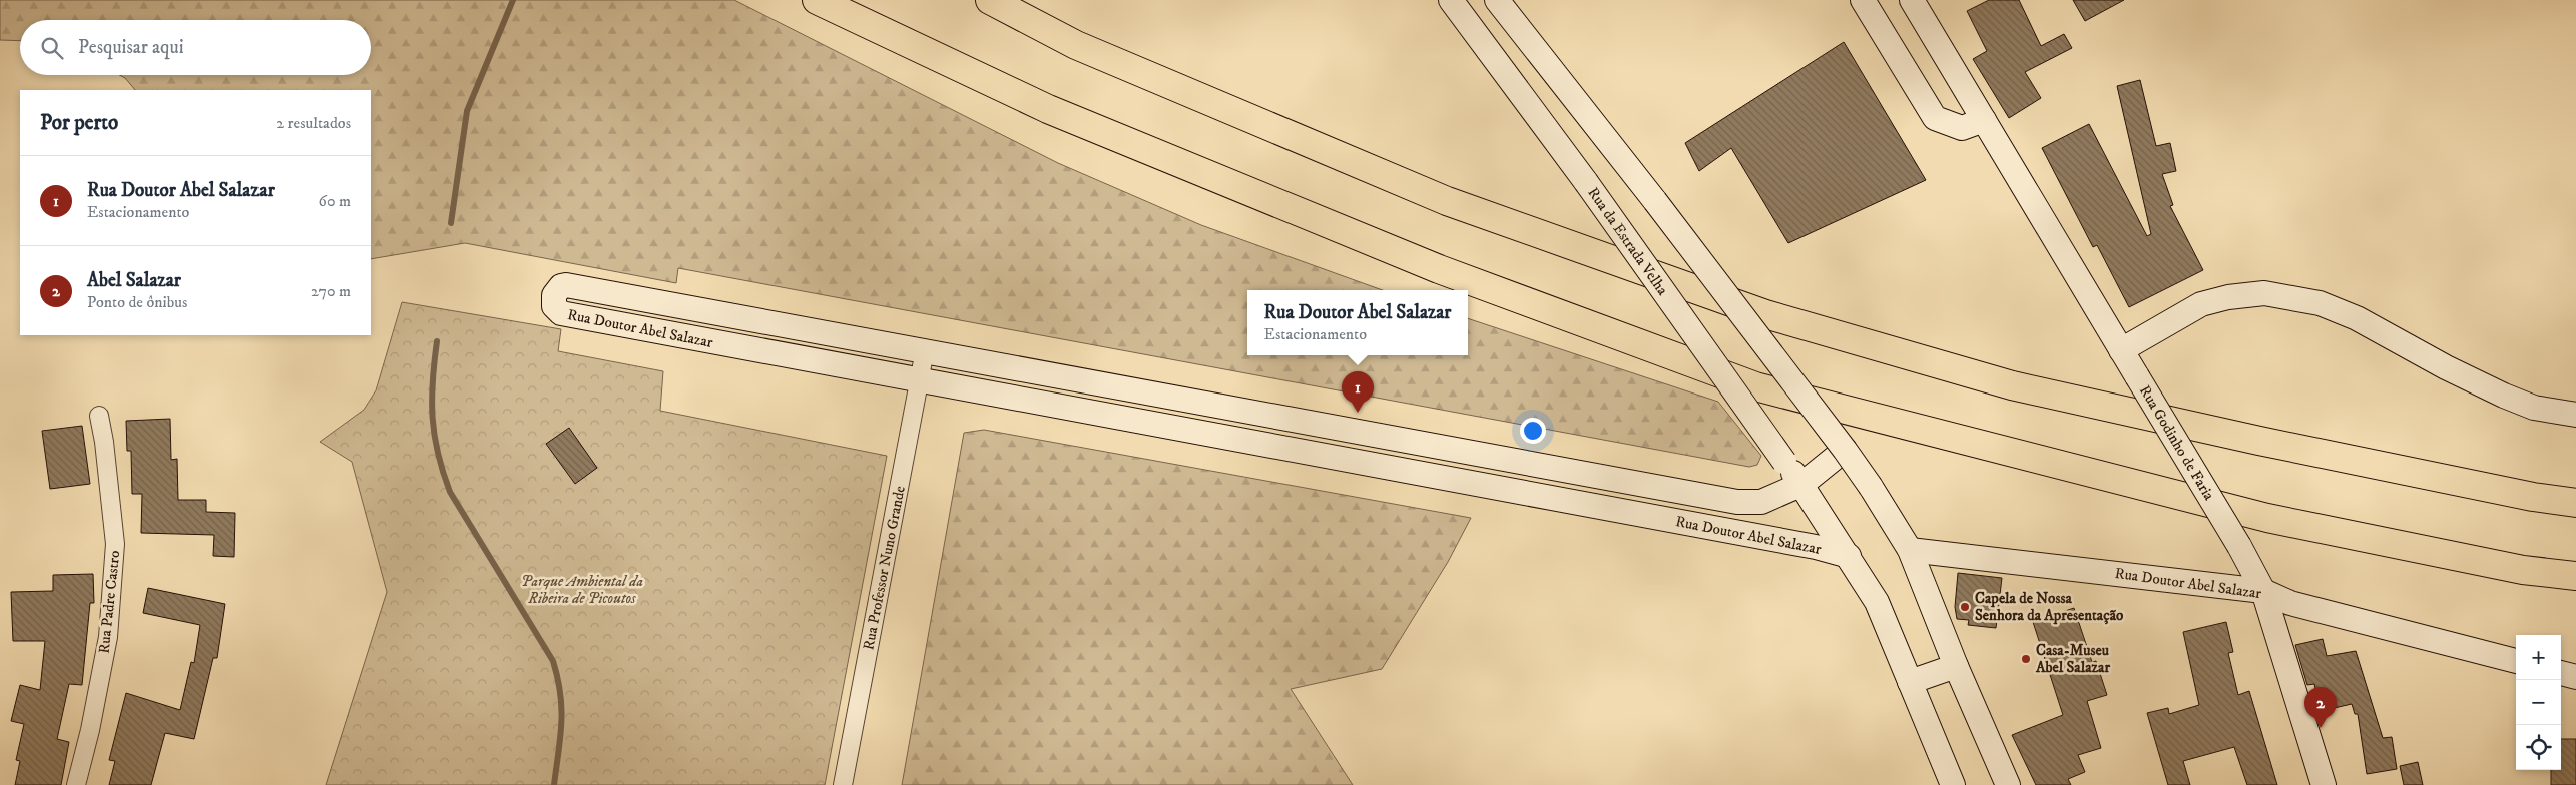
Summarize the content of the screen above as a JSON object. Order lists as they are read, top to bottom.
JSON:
{
  "streets": {
    "street": [
      "Rua da Estrada Velha",
      "Rua Doutor Abel Salazar",
      "Rua Godinho de Faria",
      "Rua Professor Nuno Grande",
      "Rua Padre Castro"
    ]
  },
  "crossings": [
    ["Rua da Estrada Velha", "Rua Doutor Abel Salazar"],
    ["Rua Doutor Abel Salazar", "Rua Godinho de Faria"],
    ["Rua Doutor Abel Salazar", "Rua Professor Nuno Grande"]
  ],
  "parks": ["Parque Ambiental da Ribeira de Picoutos"],
  "places": ["Capela de Nossa Senhora da Apresentação", "Casa-Museu Abel Salazar"],
  "page": {
    "search": "Pesquisar aqui",
    "heading": ["Por perto", "2 resultados"],
    "list": [
      {
        "mark": "1",
        "name": "Rua Doutor Abel Salazar",
        "note": "Estacionamento",
        "value": "60 m"
      },
      {
        "mark": "2",
        "name": "Abel Salazar",
        "note": "Ponto de ônibus",
        "value": "270 m"
      }
    ],
    "popup": ["Rua Doutor Abel Salazar", "Estacionamento"],
    "pins": ["1", "2"],
    "map_buttons": ["+", "−"]
  }
}
